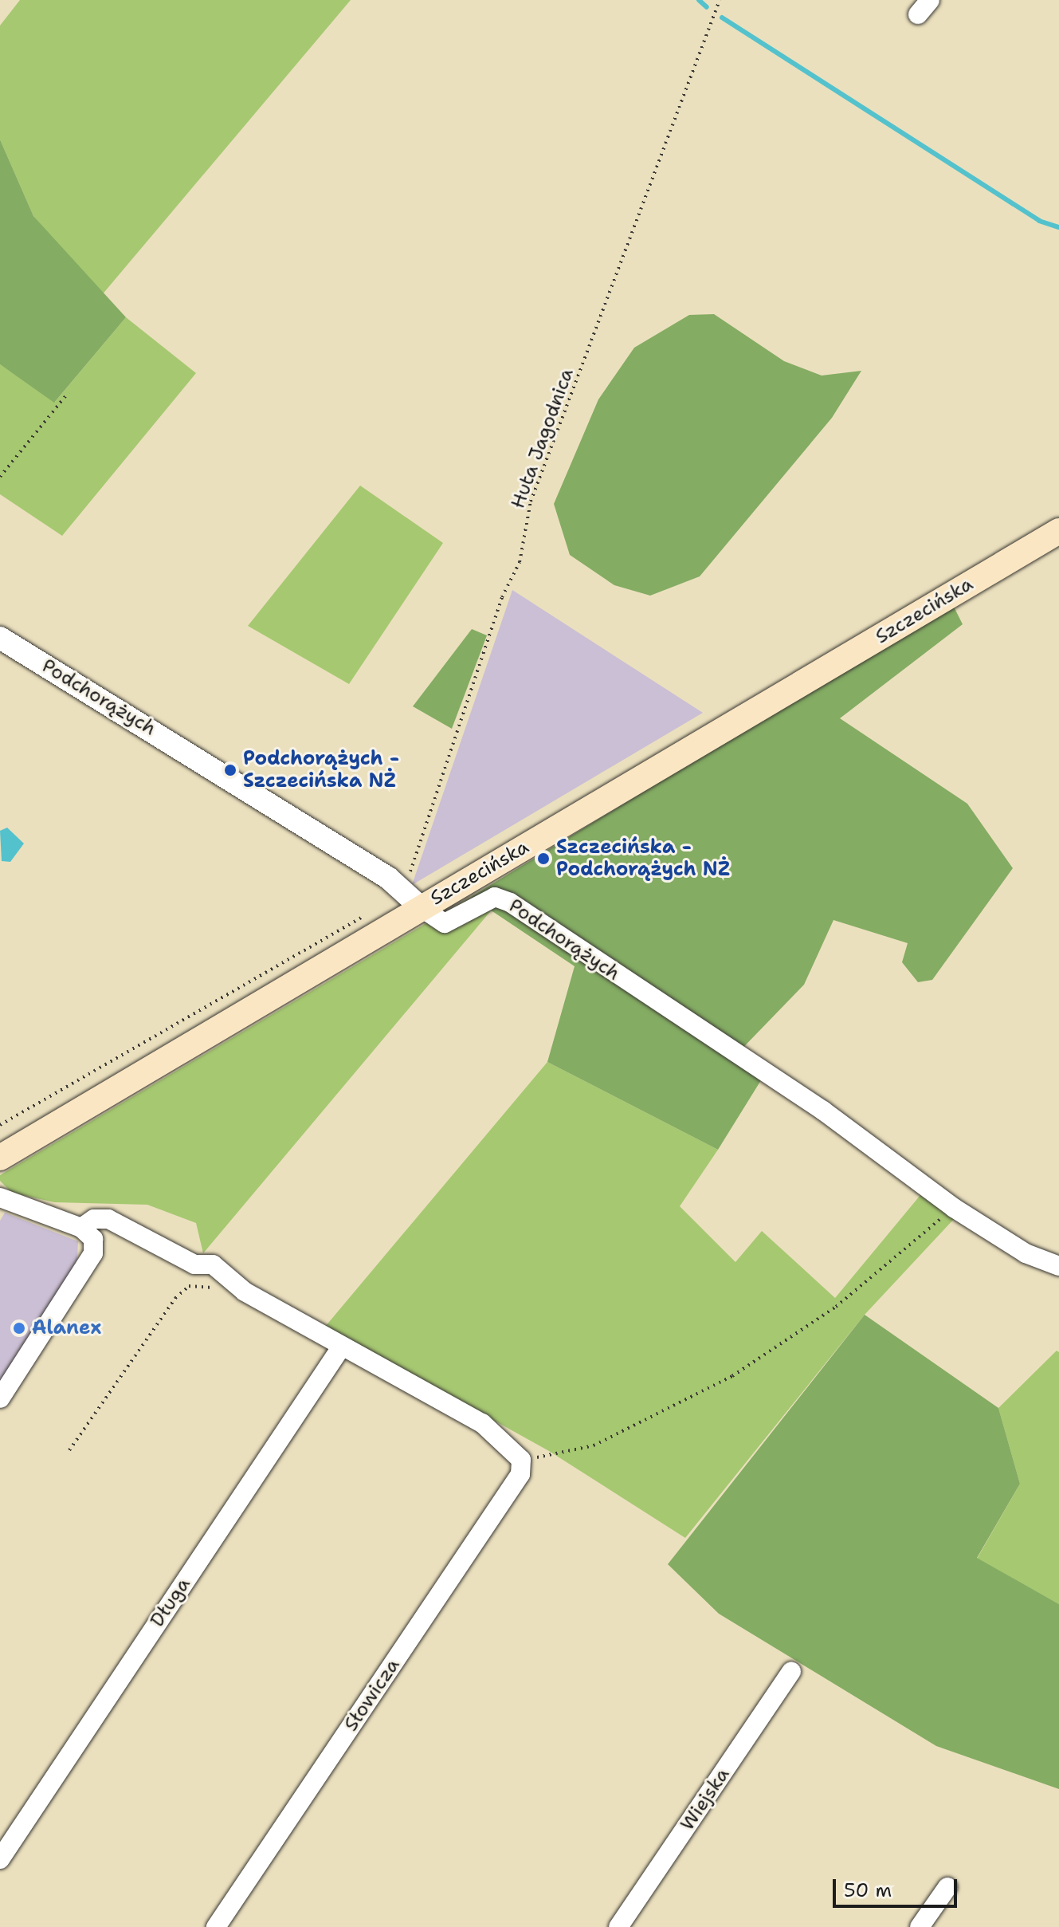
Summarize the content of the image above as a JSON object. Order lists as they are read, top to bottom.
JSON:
{
  "streets": {
    "main road": ["Szczecińska"],
    "street": [
      "Podchorążych",
      "Długa",
      "Słowicza",
      "Wiejska"
    ],
    "path": ["Huta Jagodnica"]
  },
  "crossings": [
    ["Huta Jagodnica", "Podchorążych"],
    ["Szczecińska", "Podchorążych"]
  ],
  "places": ["Podchorążych - Szczecińska NŻ", "Szczecińska - Podchorążych NŻ", "Alanex"],
  "scale_bar": "50 m"
}
